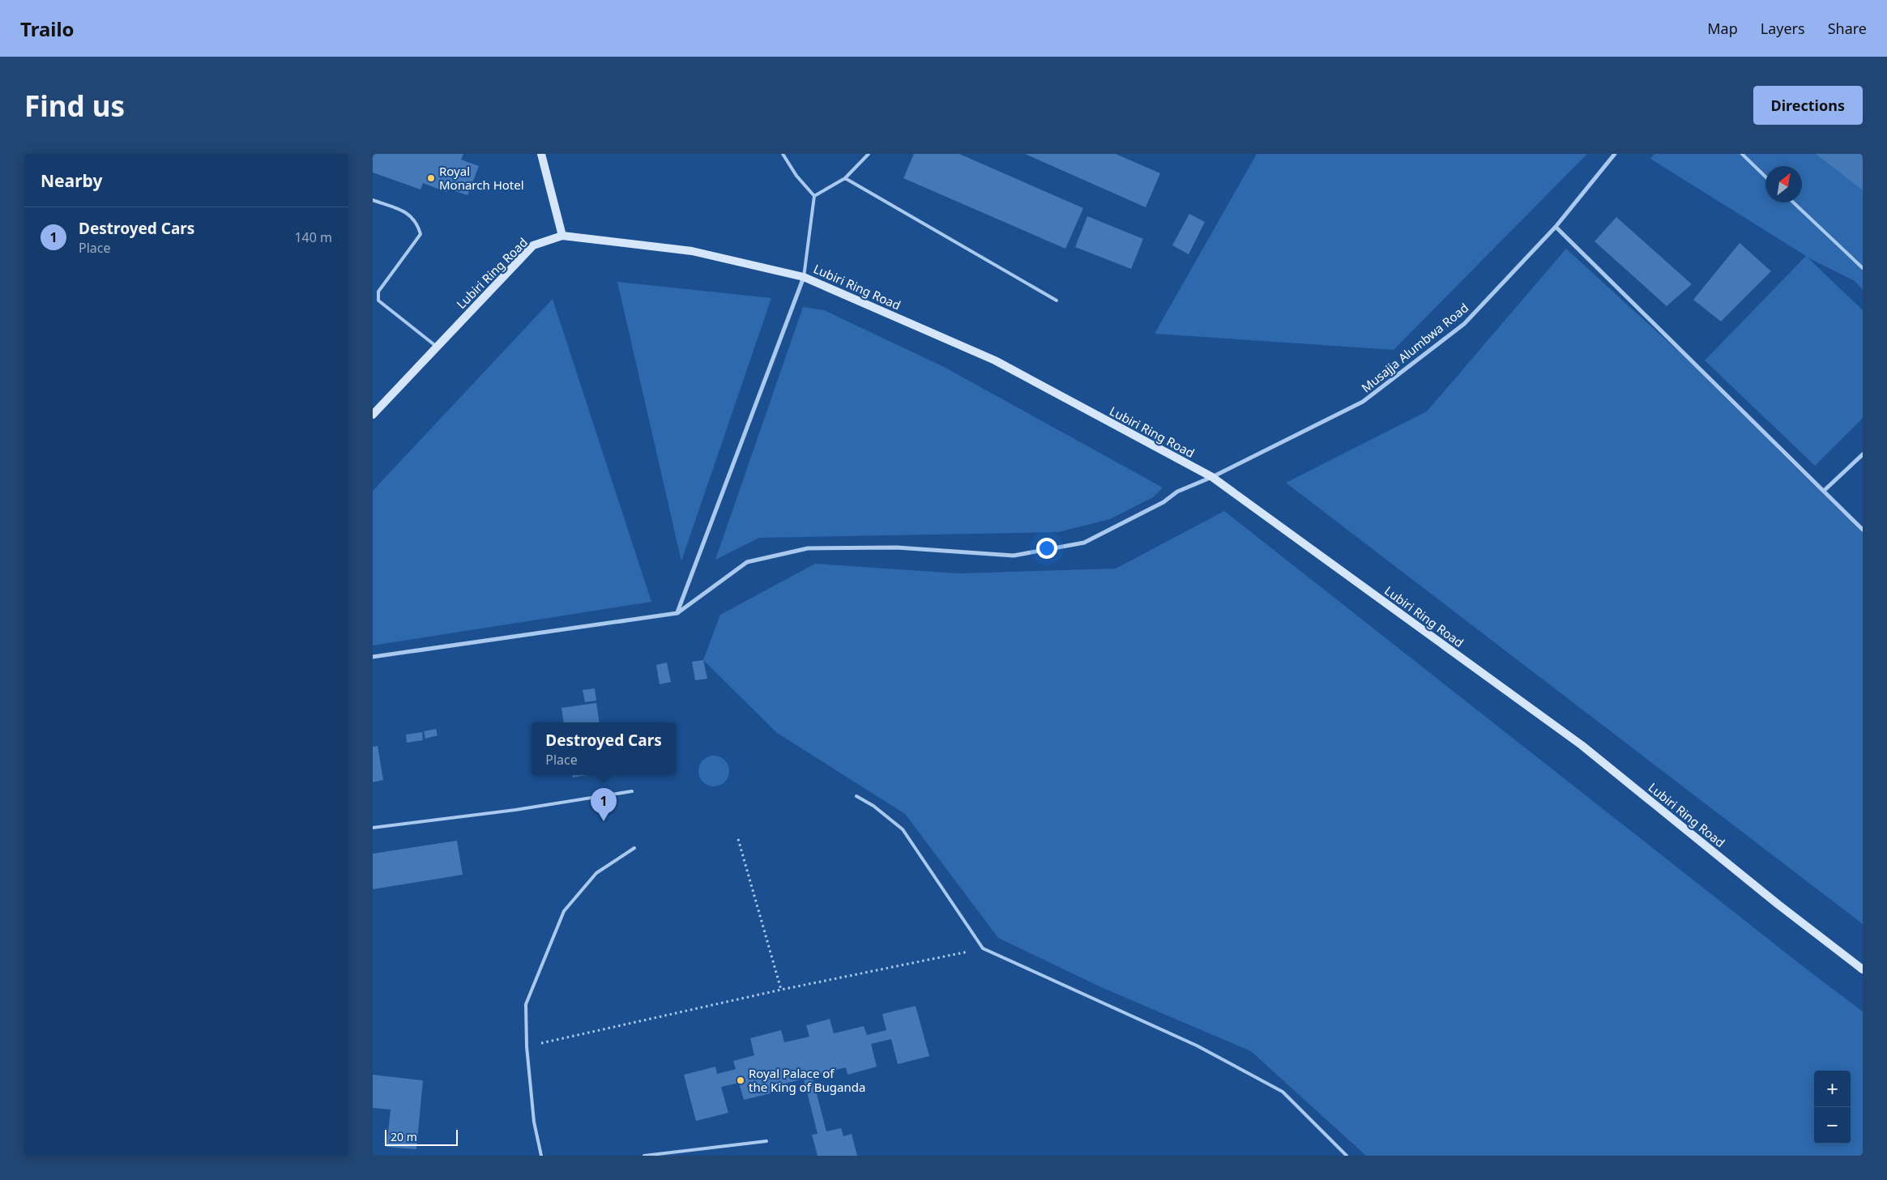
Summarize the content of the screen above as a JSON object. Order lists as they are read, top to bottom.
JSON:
{
  "streets": {
    "main road": ["Lubiri Ring Road"],
    "street": ["Musajja Alumbwa Road"]
  },
  "crossings": [
    ["Lubiri Ring Road", "Musajja Alumbwa Road"]
  ],
  "places": ["Royal Monarch Hotel", "Royal Palace of the King of Buganda"],
  "scale_bar": "20 m",
  "north": "top right",
  "page": {
    "header": "Trailo",
    "nav": ["Map", "Layers", "Share"],
    "buttons": "Directions",
    "title": "Find us",
    "heading": "Nearby",
    "list": [
      {
        "mark": "1",
        "name": "Destroyed Cars",
        "note": "Place",
        "value": "140 m"
      }
    ],
    "popup": ["Destroyed Cars", "Place"],
    "pins": "1",
    "map_buttons": ["+", "−"],
    "scale": "20 m"
  }
}
